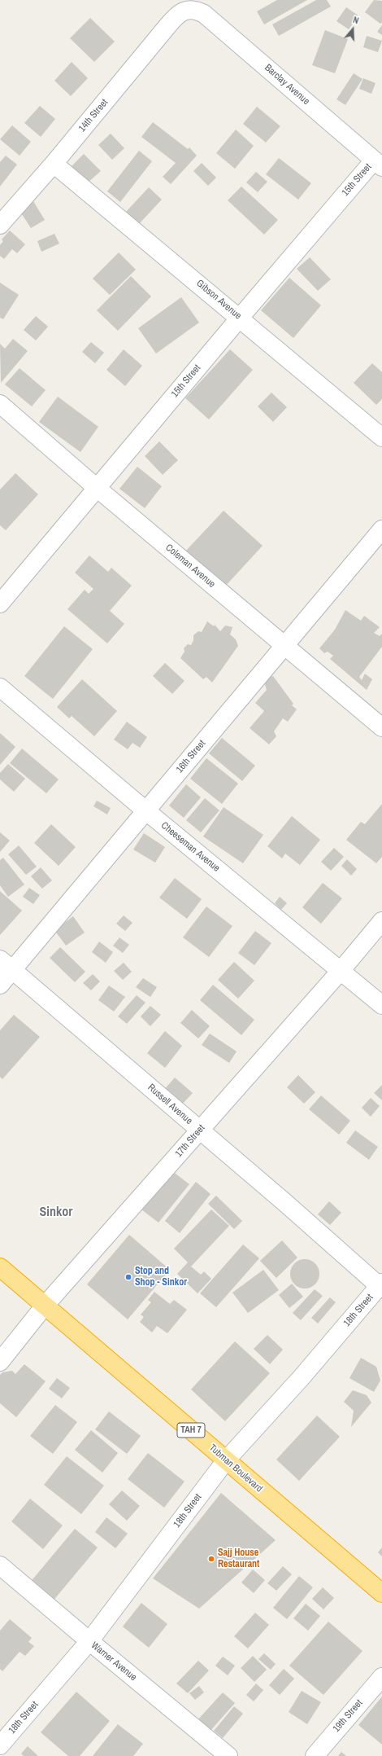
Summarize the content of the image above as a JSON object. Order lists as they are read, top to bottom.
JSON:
{
  "streets": {
    "highway": ["TAH 7", "Tubman Boulevard"],
    "street": [
      "Barclay Avenue",
      "14th Street",
      "15th Street",
      "Gibson Avenue",
      "Coleman Avenue",
      "16th Street",
      "Cheeseman Avenue",
      "Russell Avenue",
      "17th Street",
      "18th Street",
      "Warner Avenue",
      "19th Street"
    ]
  },
  "crossings": [
    ["Barclay Avenue", "14th Street"],
    ["Barclay Avenue", "15th Street"],
    ["14th Street", "Gibson Avenue"],
    ["15th Street", "Gibson Avenue"],
    ["15th Street", "Coleman Avenue"],
    ["Coleman Avenue", "16th Street"],
    ["16th Street", "Cheeseman Avenue"],
    ["16th Street", "Russell Avenue"],
    ["Cheeseman Avenue", "17th Street"],
    ["Russell Avenue", "17th Street"],
    ["Russell Avenue", "18th Street"],
    ["17th Street", "Tubman Boulevard"],
    ["18th Street", "Tubman Boulevard"],
    ["18th Street", "Warner Avenue"]
  ],
  "districts": ["Sinkor"],
  "places": ["Stop and Shop - Sinkor", "Sajj House Restaurant"],
  "north": "top"
}
